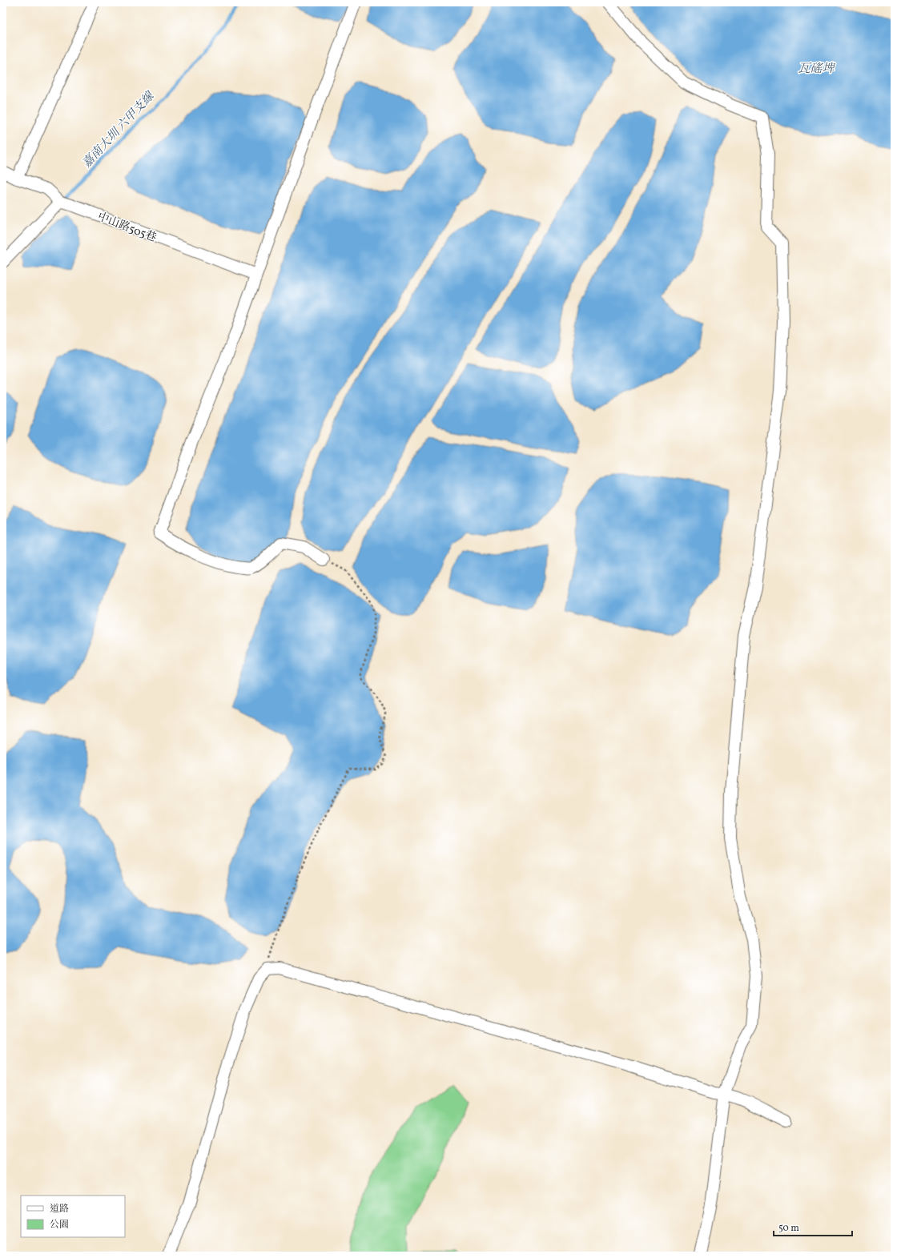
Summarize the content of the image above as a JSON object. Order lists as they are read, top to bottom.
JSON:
{
  "streets": {
    "lane": ["中山路505巷"]
  },
  "water": ["瓦磘埤", "嘉南大圳 六甲支線"],
  "legend": ["道路", "公園"],
  "scale_bar": "50 m"
}
